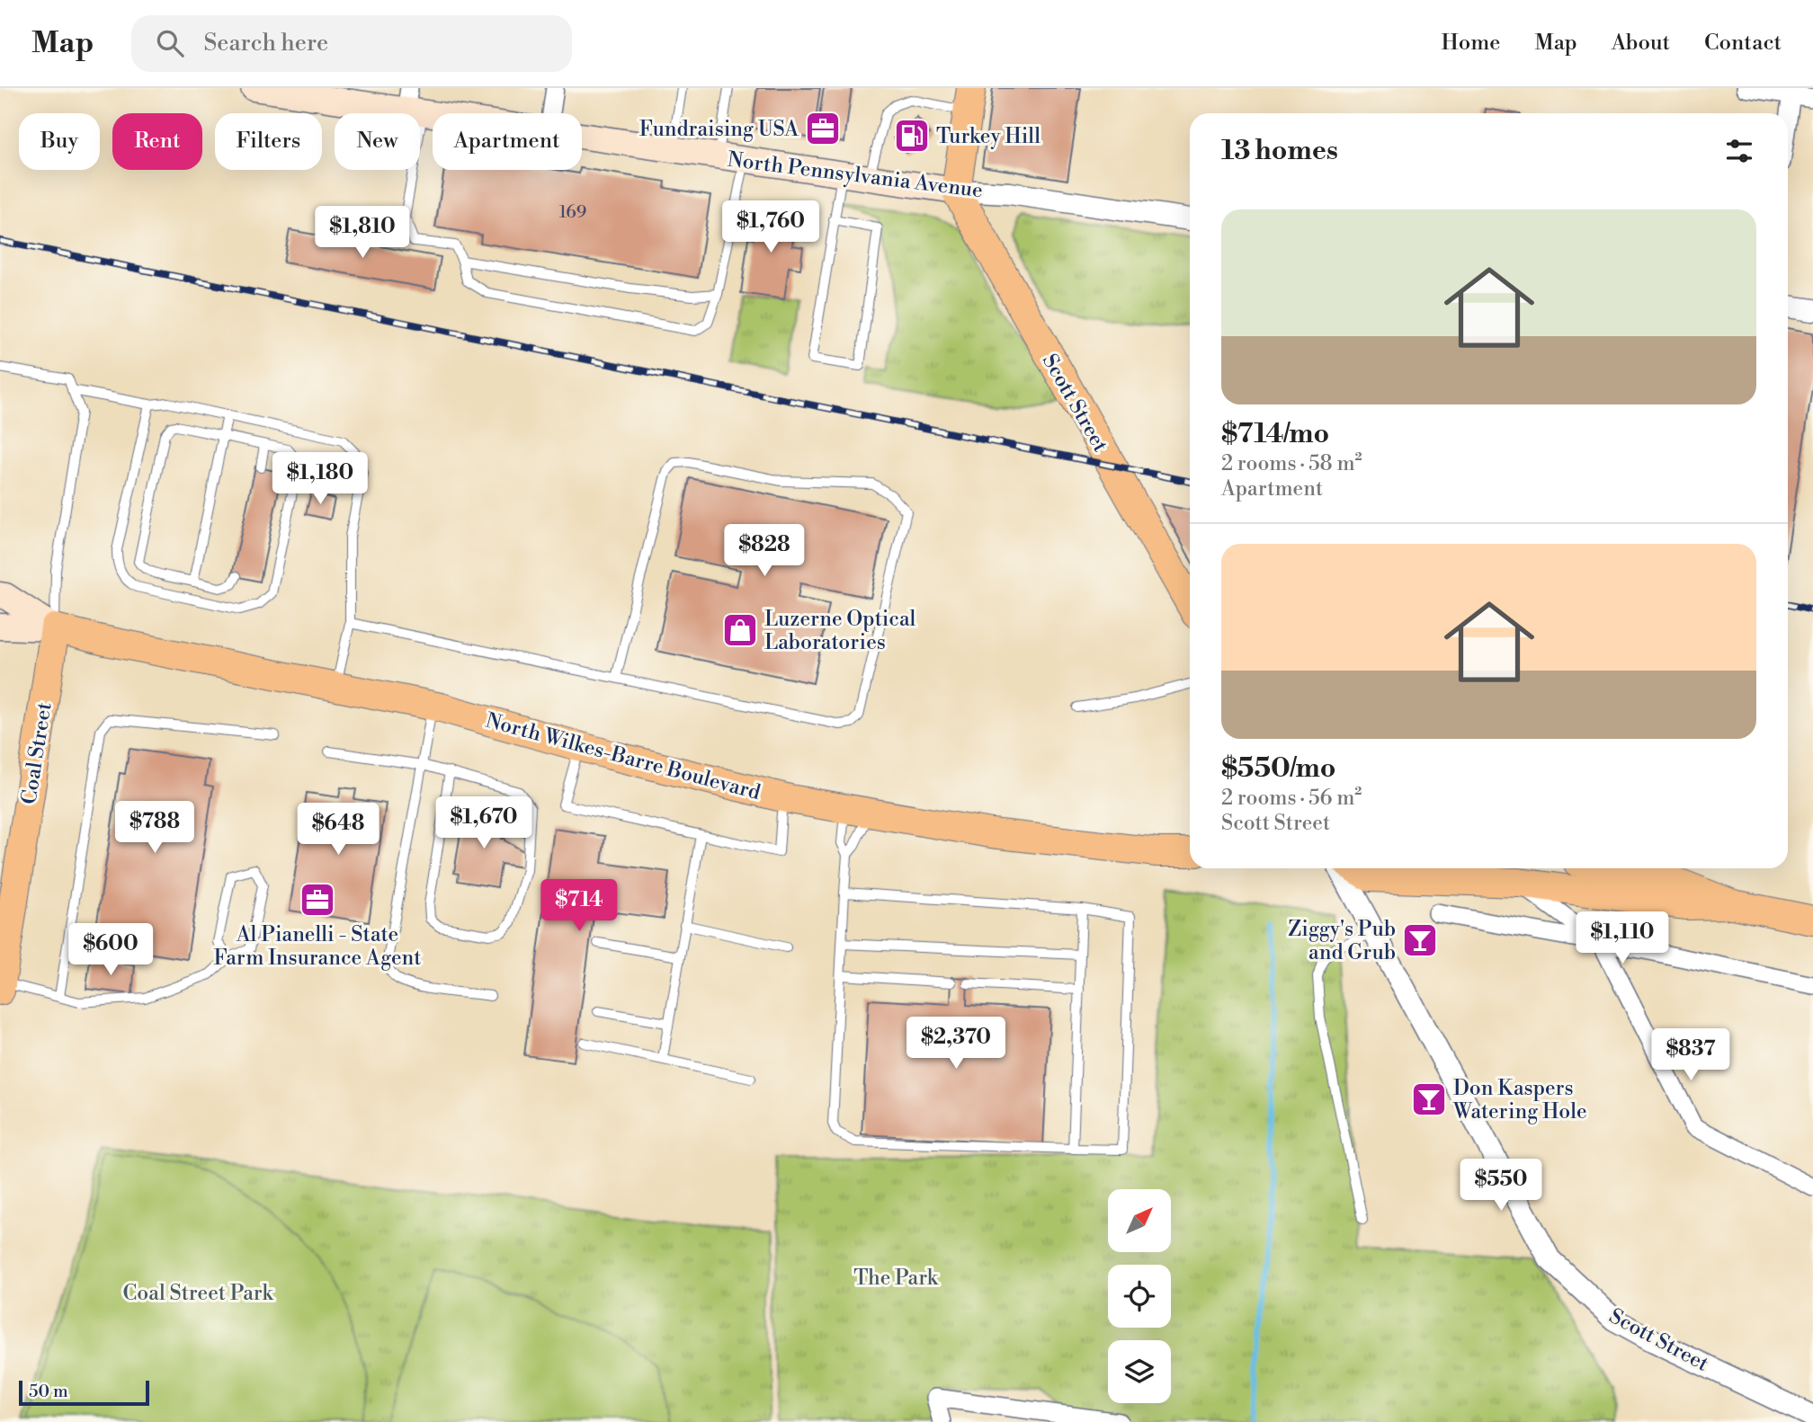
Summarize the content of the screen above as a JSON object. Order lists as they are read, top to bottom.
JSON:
{
  "streets": {
    "main road": [
      "North Pennsylvania Avenue",
      "Scott Street",
      "Coal Street",
      "North Wilkes-Barre Boulevard"
    ]
  },
  "crossings": [
    ["North Pennsylvania Avenue", "Scott Street"],
    ["Coal Street", "North Wilkes-Barre Boulevard"]
  ],
  "parks": ["The Park", "Coal Street Park"],
  "places": {
    "office": ["Fundraising USA", "Al Pianelli - State Farm Insurance Agent"],
    "fuel station": ["Turkey Hill"],
    "shop": ["Luzerne Optical Laboratories"],
    "bar": ["Ziggy's Pub and Grub", "Don Kaspers Watering Hole"]
  },
  "house_numbers": ["169"],
  "scale_bar": "50 m",
  "north": "top right",
  "page": {
    "header": "Map",
    "search": "Search here",
    "nav": [
      "Home",
      "Map",
      "About",
      "Contact"
    ],
    "chip": [
      "Buy",
      "Rent",
      "Filters",
      "New",
      "Apartment"
    ],
    "heading": "13 homes",
    "list": [
      {
        "name": "$714/mo",
        "note": "2 rooms · 58 m² · Apartment"
      },
      {
        "name": "$550/mo",
        "note": "2 rooms · 56 m² · Scott Street"
      }
    ],
    "price": [
      "$1,760",
      "$1,810",
      "$1,180",
      "$828",
      "$1,670",
      "$788",
      "$648",
      "$714",
      "$1,110",
      "$600",
      "$2,370",
      "$837",
      "$550"
    ],
    "scale": "50 m"
  }
}
